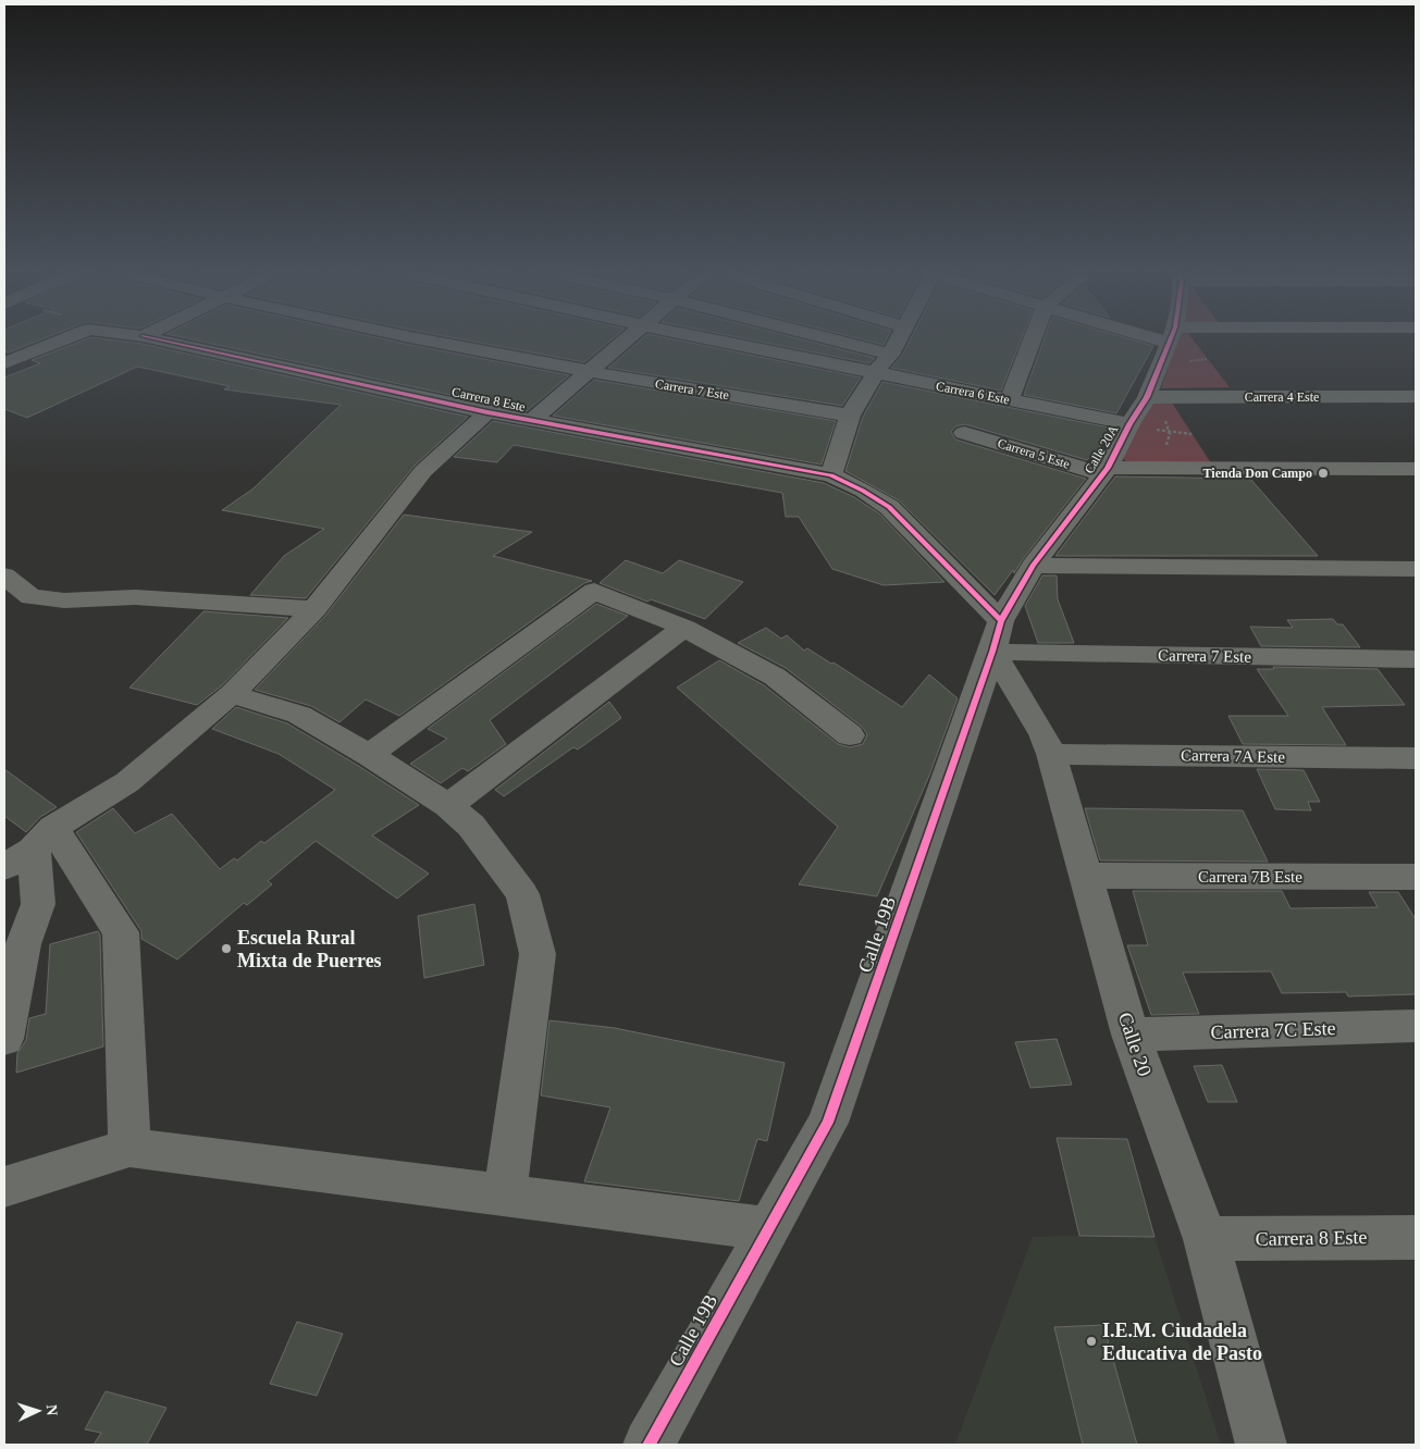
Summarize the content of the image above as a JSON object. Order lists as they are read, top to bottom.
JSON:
{
  "streets": {
    "street": [
      "Carrera 7 Este",
      "Carrera 6 Este",
      "Carrera 4 Este",
      "Carrera 8 Este",
      "Calle 20A",
      "Carrera 5 Este",
      "Carrera 7A Este",
      "Carrera 7B Este",
      "Calle 19B",
      "Carrera 7C Este",
      "Calle 20"
    ]
  },
  "crossings": [
    ["Carrera 7 Este", "Calle 20A"],
    ["Carrera 7 Este", "Calle 19B"],
    ["Carrera 7 Este", "Calle 20"],
    ["Carrera 6 Este", "Calle 20A"],
    ["Carrera 4 Este", "Calle 20A"],
    ["Carrera 8 Este", "Calle 20"],
    ["Calle 20A", "Carrera 5 Este"],
    ["Calle 20A", "Calle 19B"],
    ["Calle 20A", "Calle 20"],
    ["Carrera 7A Este", "Calle 20"],
    ["Carrera 7B Este", "Calle 20"],
    ["Calle 19B", "Calle 20"],
    ["Carrera 7C Este", "Calle 20"]
  ],
  "places": ["Tienda Don Campo", "Escuela Rural Mixta de Puerres", "I.E.M. Ciudadela Educativa de Pasto"],
  "north": "right"
}
